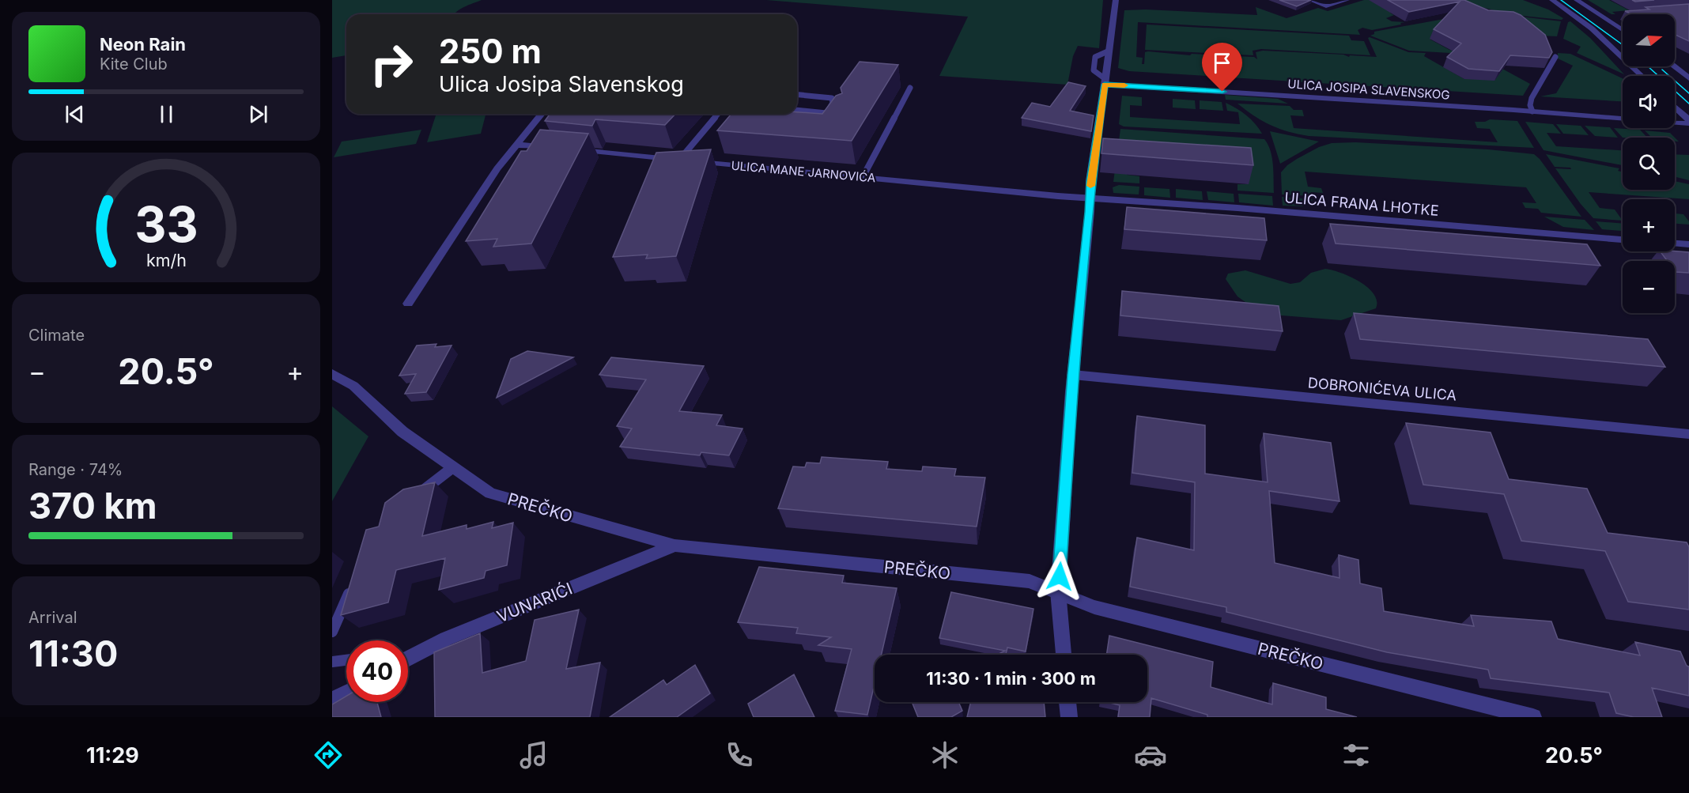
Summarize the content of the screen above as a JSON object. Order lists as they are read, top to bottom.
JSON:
{
  "streets": {
    "street": [
      "ULICA JOSIPA SLAVENSKOG",
      "ULICA MANE JARNOVIĆA",
      "ULICA FRANA LHOTKE",
      "DOBRONIĆEVA ULICA",
      "PREČKO",
      "VUNARIĆI"
    ]
  },
  "crossings": [
    ["ULICA MANE JARNOVIĆA", "ULICA FRANA LHOTKE"],
    ["PREČKO", "VUNARIĆI"]
  ],
  "north": "right",
  "page": {
    "map_buttons": ["+", "−"],
    "turn": ["250 m", "Ulica Josipa Slavenskog"],
    "song": ["Neon Rain", "Kite Club"],
    "tile": [
      "Climate",
      ["Range · 74%", "370 km"],
      ["Arrival", "11:30"]
    ],
    "heat": ["−", "20.5°", "+"],
    "limit": "40",
    "trip": "11:30 · 1 min · 300 m",
    "tabs": ["11:29", "20.5°"],
    "gauge": ["33", "km/h"]
  }
}
